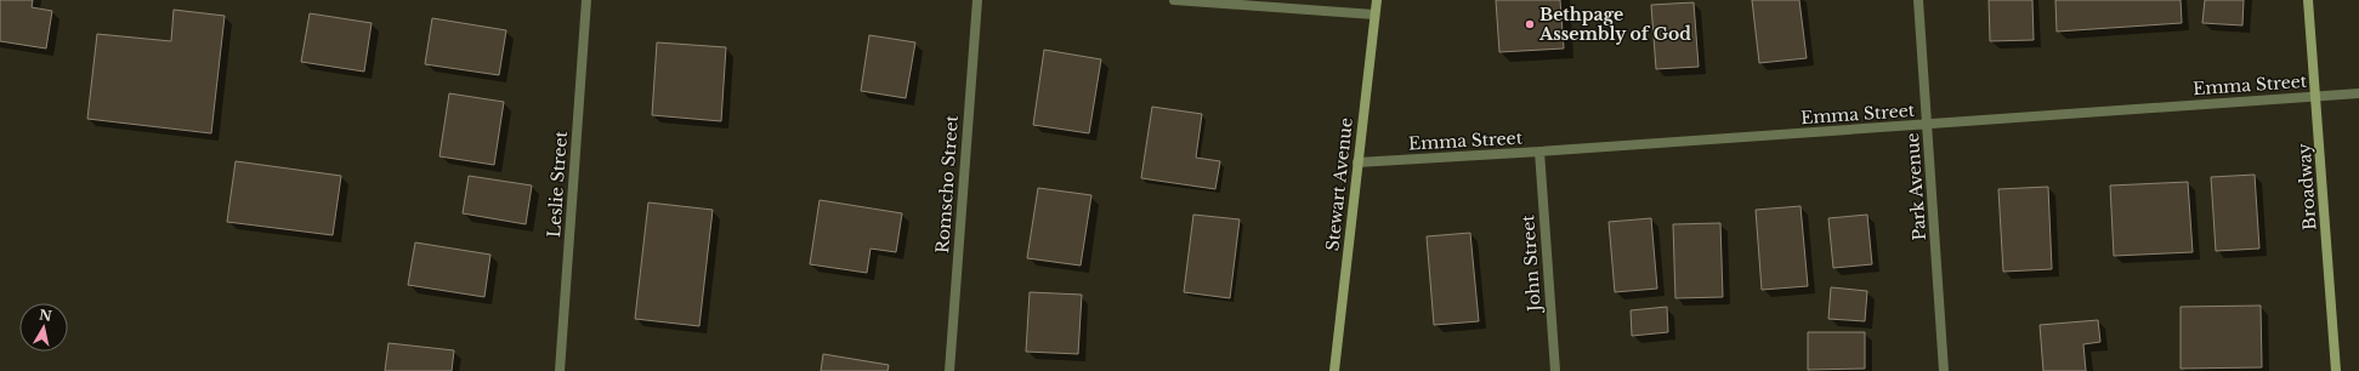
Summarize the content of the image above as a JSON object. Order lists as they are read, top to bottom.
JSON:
{
  "streets": {
    "main road": ["Stewart Avenue", "Broadway"],
    "street": [
      "Emma Street",
      "Leslie Street",
      "Romscho Street",
      "Park Avenue",
      "John Street"
    ]
  },
  "crossings": [
    ["Emma Street", "Stewart Avenue"],
    ["Emma Street", "Park Avenue"],
    ["Emma Street", "Broadway"],
    ["Emma Street", "John Street"]
  ],
  "places": ["Bethpage Assembly of God"],
  "north": "top"
}
